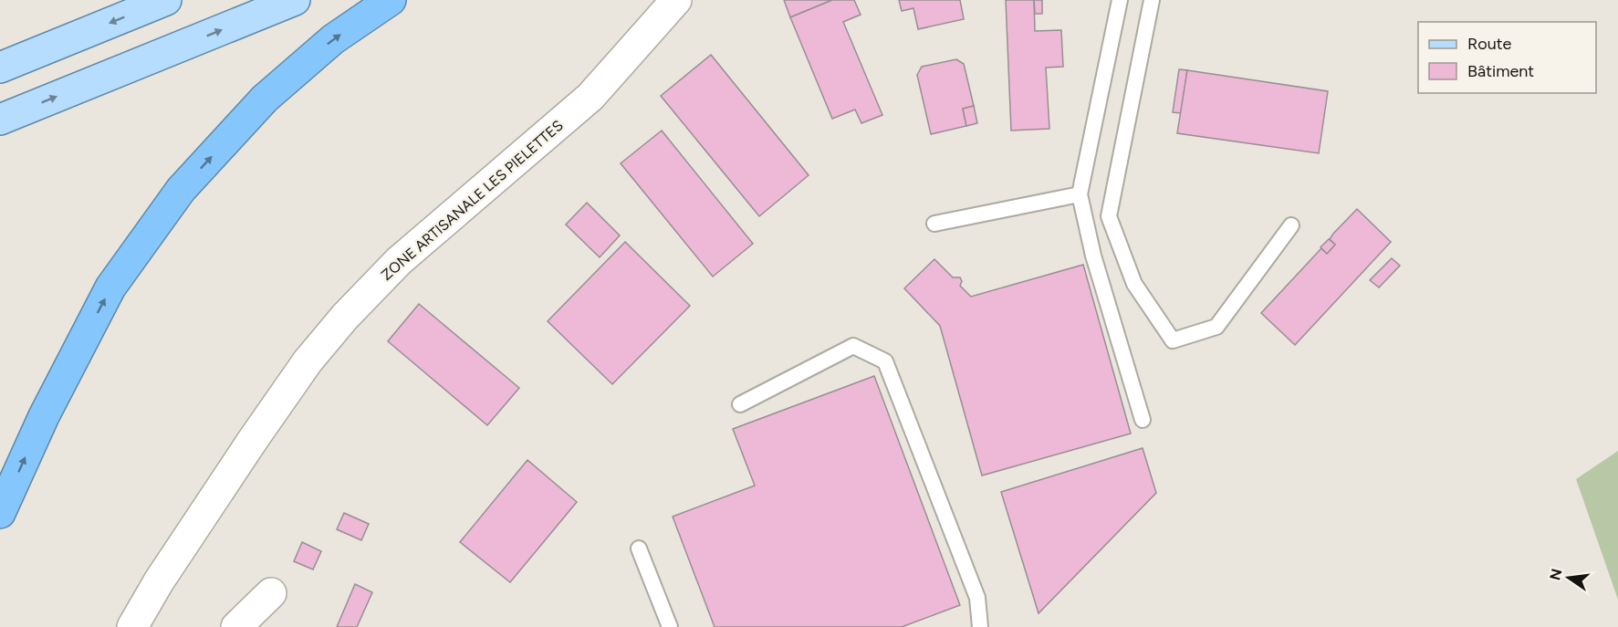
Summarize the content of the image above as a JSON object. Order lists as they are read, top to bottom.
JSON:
{
  "streets": {
    "street": ["ZONE ARTISANALE LES PIELETTES"]
  },
  "legend": ["Route", "Bâtiment"],
  "north": "left"
}
